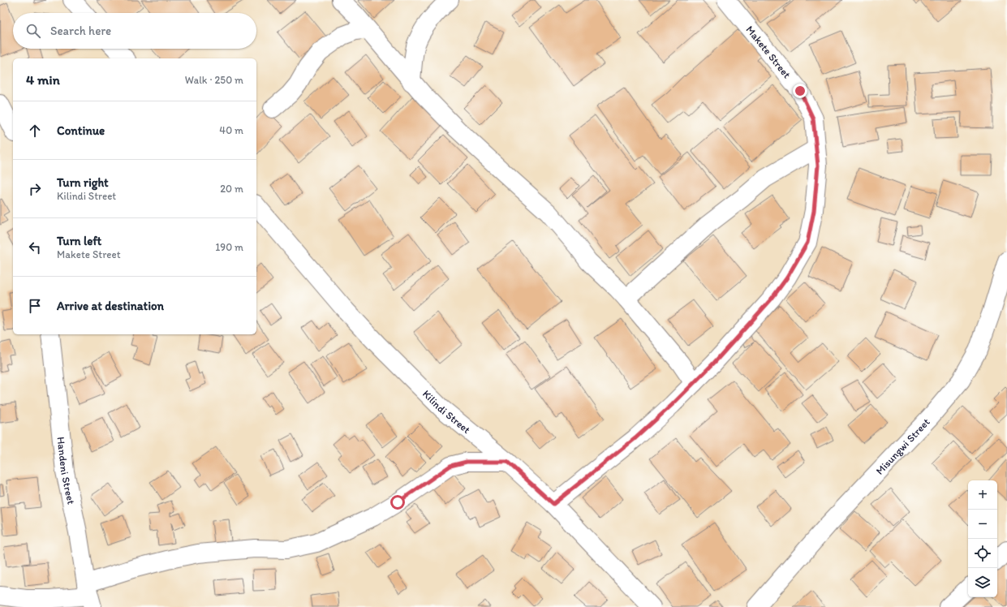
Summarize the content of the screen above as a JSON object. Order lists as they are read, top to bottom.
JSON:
{
  "streets": {
    "street": [
      "Makete Street",
      "Kilindi Street",
      "Misungwi Street",
      "Handeni Street"
    ]
  },
  "crossings": [
    ["Makete Street", "Kilindi Street"]
  ],
  "page": {
    "search": "Search here",
    "heading": ["4 min", "Walk · 250 m"],
    "list": [
      ["Continue", "40 m"],
      ["Turn right", "Kilindi Street", "20 m"],
      ["Turn left", "Makete Street", "190 m"],
      "Arrive at destination"
    ],
    "map_buttons": ["+", "−"]
  }
}
